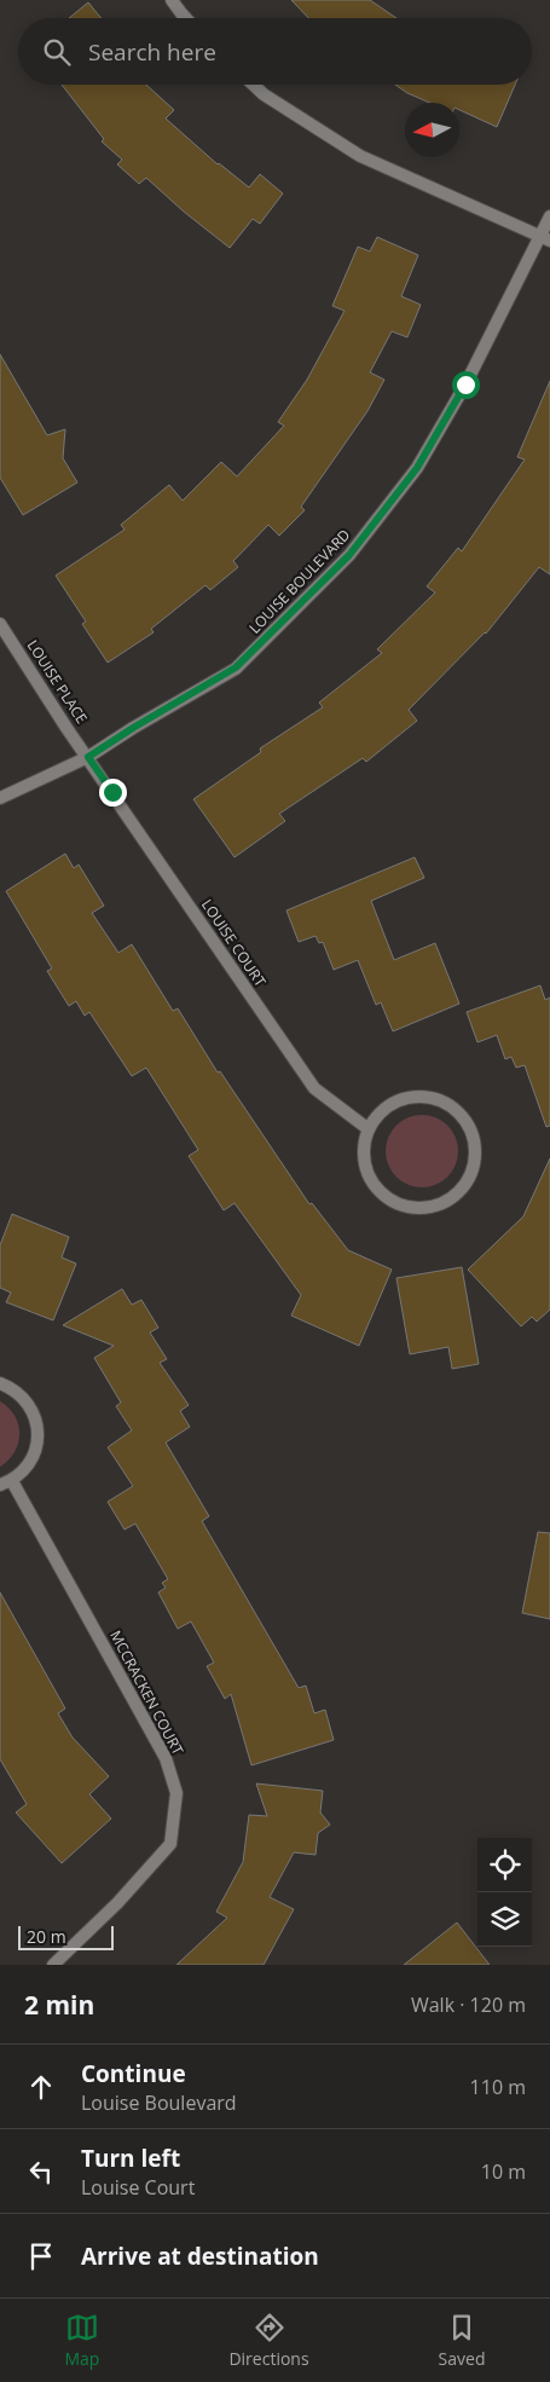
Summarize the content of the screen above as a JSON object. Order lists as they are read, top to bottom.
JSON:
{
  "streets": {
    "street": [
      "LOUISE BOULEVARD",
      "LOUISE PLACE",
      "LOUISE COURT",
      "MCCRACKEN COURT"
    ]
  },
  "crossings": [
    ["LOUISE BOULEVARD", "LOUISE PLACE"],
    ["LOUISE BOULEVARD", "LOUISE COURT"],
    ["LOUISE PLACE", "LOUISE COURT"]
  ],
  "scale_bar": "20 m",
  "north": "left",
  "page": {
    "search": "Search here",
    "scale": "20 m",
    "heading": ["2 min", "Walk · 120 m"],
    "list": [
      ["Continue", "Louise Boulevard", "110 m"],
      ["Turn left", "Louise Court", "10 m"],
      "Arrive at destination"
    ],
    "nav": ["Map", "Directions", "Saved"]
  }
}
